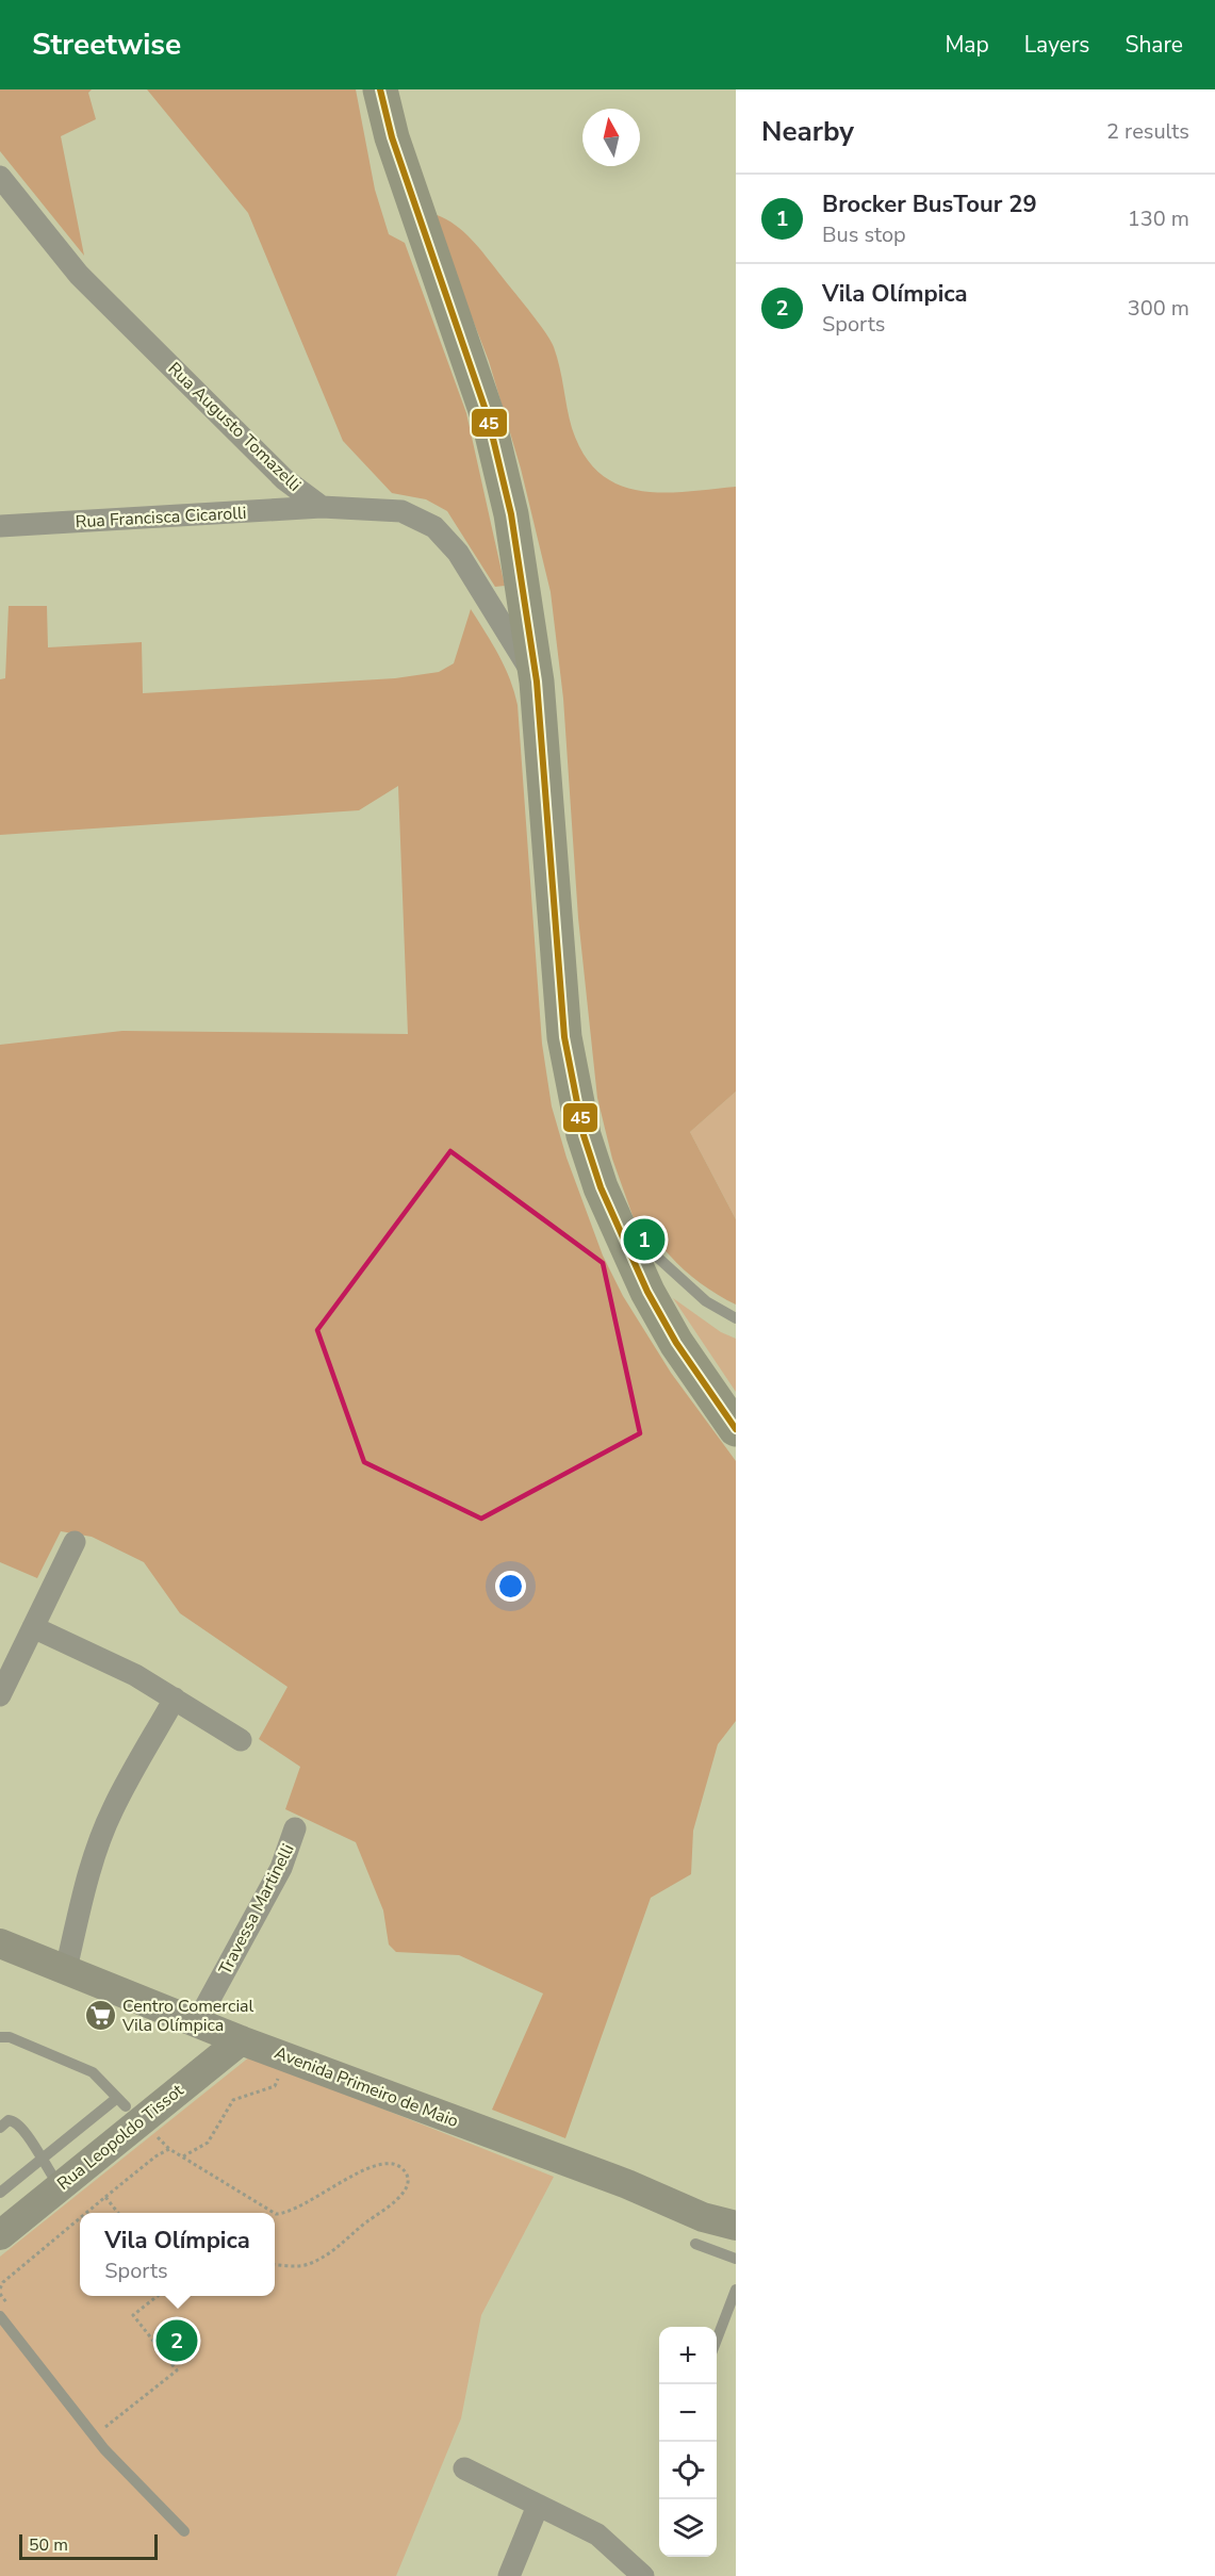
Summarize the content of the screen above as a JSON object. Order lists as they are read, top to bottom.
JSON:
{
  "streets": {
    "main road": ["Avenida Primeiro de Maio", "Rua Leopoldo Tissot"],
    "street": ["Rua Augusto Tomazelli", "Rua Francisca Cicarolli", "Travessa Martinelli"]
  },
  "crossings": [
    ["Rua Augusto Tomazelli", "Rua Francisca Cicarolli"],
    ["Travessa Martinelli", "Avenida Primeiro de Maio"],
    ["Travessa Martinelli", "Rua Leopoldo Tissot"],
    ["Avenida Primeiro de Maio", "Rua Leopoldo Tissot"]
  ],
  "places": {
    "supermarket": ["Centro Comercial Vila Olímpica"]
  },
  "lines": ["transit line 45"],
  "scale_bar": "50 m",
  "north": "top",
  "page": {
    "header": "Streetwise",
    "nav": ["Map", "Layers", "Share"],
    "heading": ["Nearby", "2 results"],
    "list": [
      {
        "mark": "1",
        "name": "Brocker BusTour 29",
        "note": "Bus stop",
        "value": "130 m"
      },
      {
        "mark": "2",
        "name": "Vila Olímpica",
        "note": "Sports",
        "value": "300 m"
      }
    ],
    "pins": ["1", "2"],
    "popup": ["Vila Olímpica", "Sports"],
    "map_buttons": ["+", "−"],
    "scale": "50 m"
  }
}
